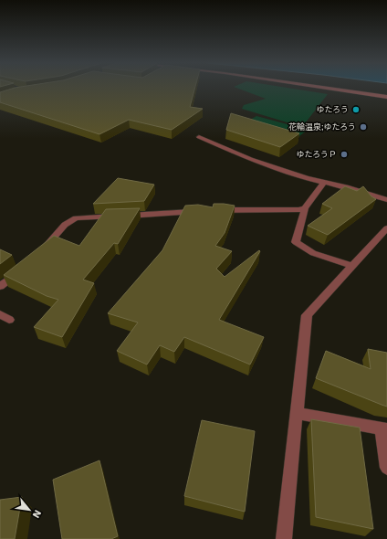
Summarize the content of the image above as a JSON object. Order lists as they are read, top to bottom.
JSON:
{
  "places": ["ゆたろう", "花輪温泉;ゆたろう", "ゆたろうＰ"],
  "north": "bottom right"
}
